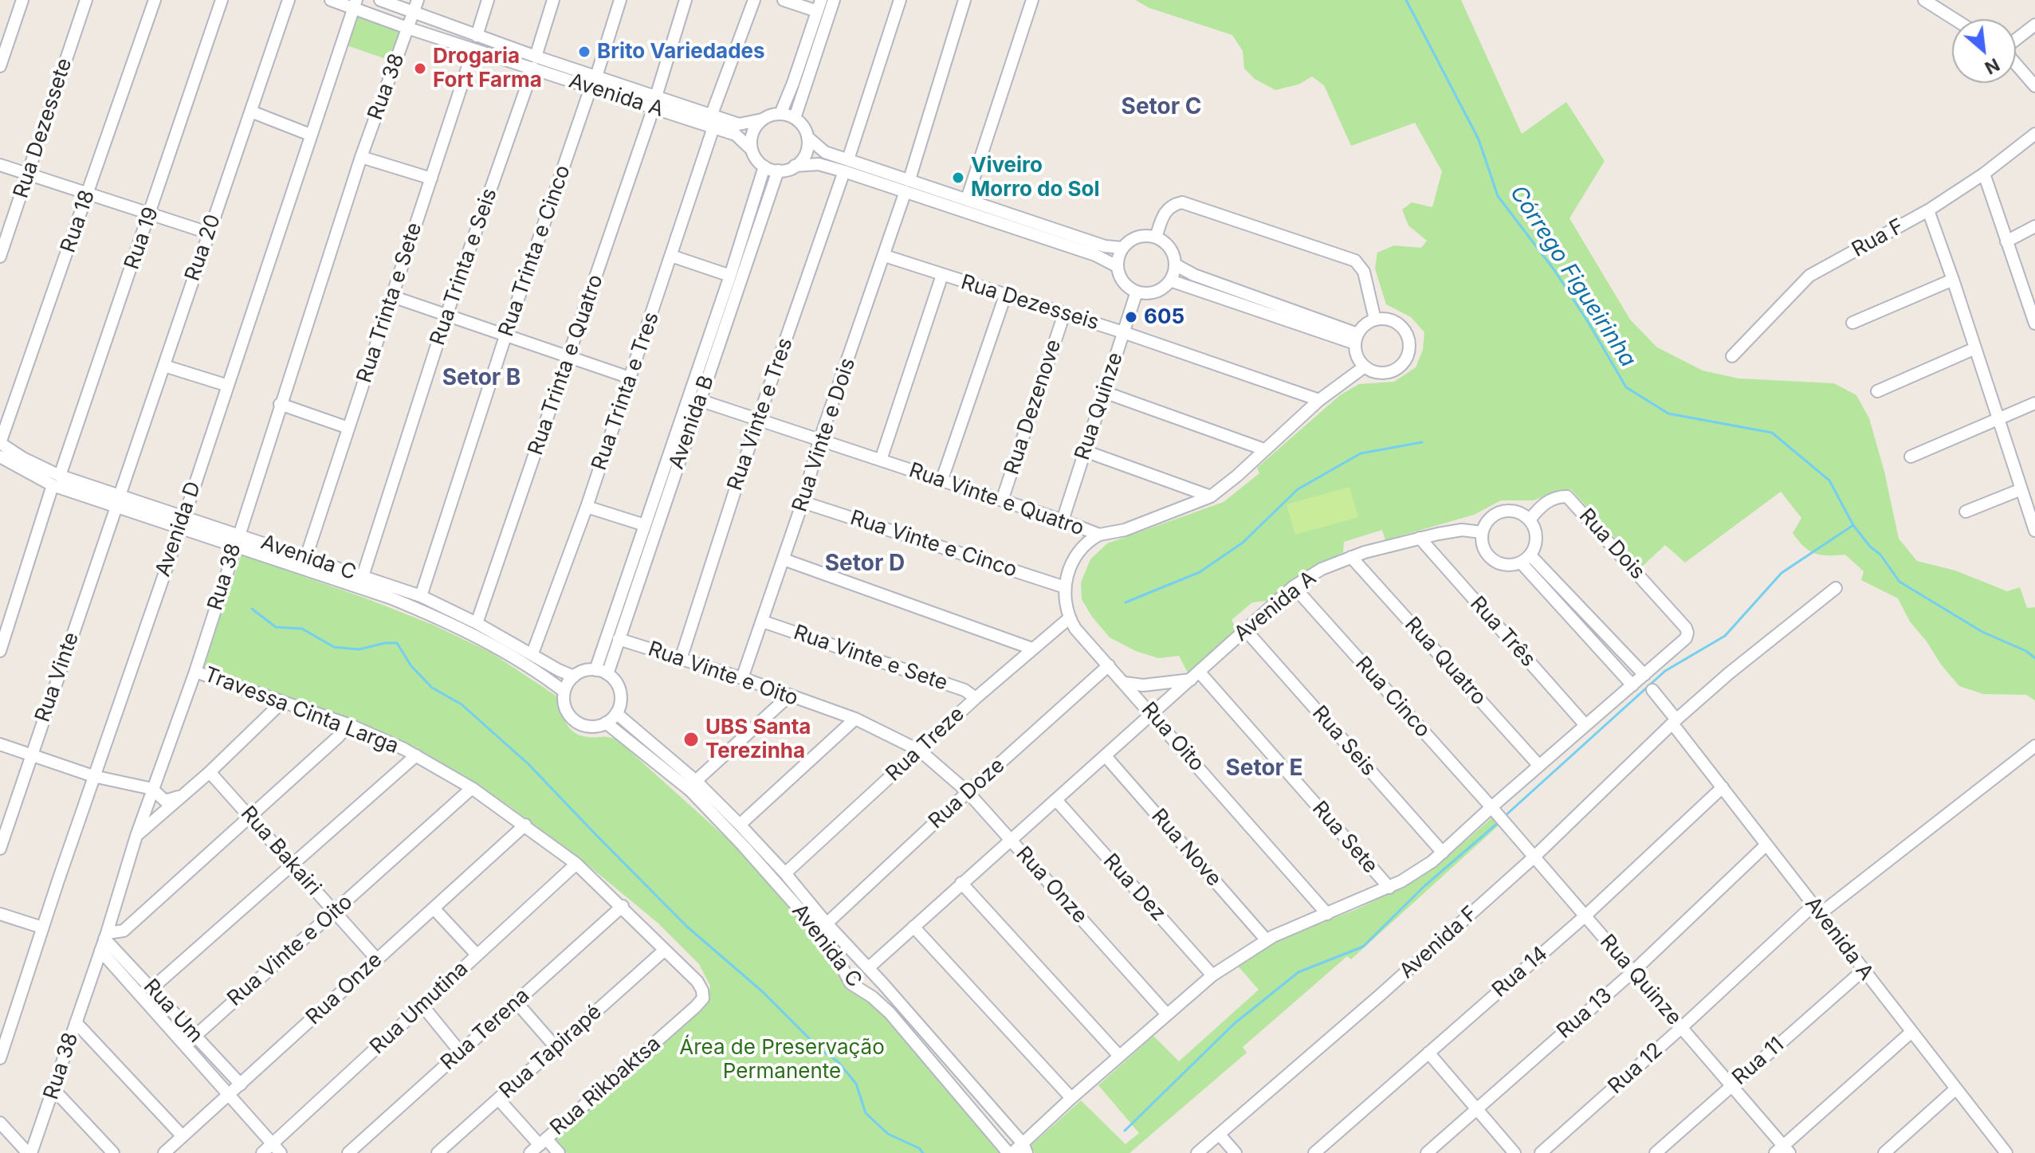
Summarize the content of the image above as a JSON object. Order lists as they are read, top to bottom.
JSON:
{
  "streets": {
    "street": [
      "Rua 38",
      "Avenida A",
      "Rua Dezessete",
      "Rua 18",
      "Rua 19",
      "Rua F",
      "Rua 20",
      "Rua Trinta e Cinco",
      "Rua Trinta e Seis",
      "Rua Trinta e Sete",
      "Rua Dezesseis",
      "Rua Trinta e Quatro",
      "Rua Trinta e Tres",
      "Rua Quinze",
      "Rua Dezenove",
      "Rua Vinte e Tres",
      "Avenida B",
      "Rua Vinte e Dois",
      "Rua Vinte e Quatro",
      "Avenida D",
      "Rua Vinte e Cinco",
      "Rua Dois",
      "Avenida C",
      "Rua Três",
      "Rua Vinte e Sete",
      "Rua Quatro",
      "Rua Vinte e Oito",
      "Rua Vinte",
      "Rua Cinco",
      "Travessa Cinta Larga",
      "Rua Oito",
      "Rua Seis",
      "Rua Treze",
      "Rua Doze",
      "Rua Sete",
      "Rua Nove",
      "Rua Bakairi",
      "Rua Onze",
      "Rua Dez",
      "Avenida F",
      "Rua 14",
      "Rua Umutina",
      "Rua Um",
      "Rua 13",
      "Rua Terena",
      "Rua Tapirapé",
      "Rua 11",
      "Rua 12",
      "Rua Rikbaktsa"
    ]
  },
  "crossings": [
    ["Rua 38", "Avenida A"],
    ["Rua 38", "Avenida C"],
    ["Rua 38", "Travessa Cinta Larga"],
    ["Rua 38", "Rua Um"],
    ["Avenida A", "Rua Trinta e Cinco"],
    ["Avenida A", "Rua Trinta e Seis"],
    ["Avenida A", "Rua Trinta e Sete"],
    ["Avenida A", "Rua Trinta e Quatro"],
    ["Avenida A", "Rua Trinta e Tres"],
    ["Avenida A", "Avenida B"],
    ["Avenida A", "Avenida D"],
    ["Avenida A", "Rua Dois"],
    ["Avenida A", "Rua Três"],
    ["Avenida A", "Rua Quatro"],
    ["Avenida A", "Rua Cinco"],
    ["Avenida A", "Rua Oito"],
    ["Avenida A", "Rua Seis"],
    ["Avenida A", "Rua Sete"],
    ["Avenida A", "Rua Onze"],
    ["Avenida A", "Avenida F"],
    ["Avenida A", "Rua 14"],
    ["Avenida A", "Rua 13"],
    ["Avenida A", "Rua 11"],
    ["Avenida A", "Rua 12"],
    ["Rua 18", "Avenida C"],
    ["Rua 19", "Avenida C"],
    ["Rua 20", "Avenida C"],
    ["Rua 20", "Rua Vinte"],
    ["Rua Trinta e Cinco", "Avenida C"],
    ["Rua Trinta e Seis", "Avenida C"],
    ["Rua Trinta e Sete", "Avenida C"],
    ["Rua Dezesseis", "Rua Quinze"],
    ["Rua Dezesseis", "Rua Dezenove"],
    ["Rua Dezesseis", "Rua Vinte e Dois"],
    ["Rua Dezesseis", "Rua Vinte e Quatro"],
    ["Rua Trinta e Quatro", "Avenida C"],
    ["Rua Trinta e Tres", "Avenida C"],
    ["Rua Quinze", "Rua Vinte e Quatro"],
    ["Rua Quinze", "Rua Cinco"],
    ["Rua Quinze", "Avenida F"],
    ["Rua Quinze", "Rua 14"],
    ["Rua Quinze", "Rua 13"],
    ["Rua Quinze", "Rua 11"],
    ["Rua Quinze", "Rua 12"],
    ["Rua Dezenove", "Rua Vinte e Quatro"],
    ["Rua Vinte e Tres", "Rua Vinte e Quatro"],
    ["Rua Vinte e Tres", "Rua Vinte e Oito"],
    ["Avenida B", "Rua Vinte e Quatro"],
    ["Avenida B", "Avenida C"],
    ["Avenida B", "Rua Vinte e Oito"],
    ["Rua Vinte e Dois", "Rua Vinte e Quatro"],
    ["Rua Vinte e Dois", "Rua Vinte e Cinco"],
    ["Rua Vinte e Dois", "Rua Vinte e Sete"],
    ["Rua Vinte e Dois", "Rua Vinte e Oito"],
    ["Avenida D", "Avenida C"],
    ["Avenida C", "Rua Vinte"],
    ["Avenida C", "Rua Treze"],
    ["Avenida C", "Rua Doze"],
    ["Rua Vinte e Sete", "Rua Treze"],
    ["Rua Vinte e Oito", "Travessa Cinta Larga"],
    ["Rua Vinte e Oito", "Rua Treze"],
    ["Rua Vinte e Oito", "Rua Doze"],
    ["Rua Vinte e Oito", "Rua Bakairi"],
    ["Rua Vinte e Oito", "Rua Onze"],
    ["Rua Vinte e Oito", "Rua Um"],
    ["Travessa Cinta Larga", "Rua Onze"],
    ["Travessa Cinta Larga", "Rua Umutina"],
    ["Travessa Cinta Larga", "Rua Terena"],
    ["Travessa Cinta Larga", "Rua Tapirapé"],
    ["Travessa Cinta Larga", "Rua Rikbaktsa"],
    ["Rua Oito", "Rua Treze"],
    ["Rua Oito", "Rua Doze"],
    ["Rua Oito", "Rua Onze"],
    ["Rua Nove", "Rua Onze"],
    ["Rua Bakairi", "Rua Onze"],
    ["Rua Onze", "Rua Dez"],
    ["Rua Onze", "Rua Um"],
    ["Rua Umutina", "Rua Um"]
  ],
  "districts": [
    "Setor C",
    "Setor B",
    "Setor D",
    "Setor E"
  ],
  "water": ["Córrego Figueirinha"],
  "parks": ["Área de Preservação Permanente"],
  "places": [
    "Brito Variedades",
    "Drogaria Fort Farma",
    "Viveiro Morro do Sol",
    "605",
    "UBS Santa Terezinha"
  ],
  "north": "bottom right"
}
